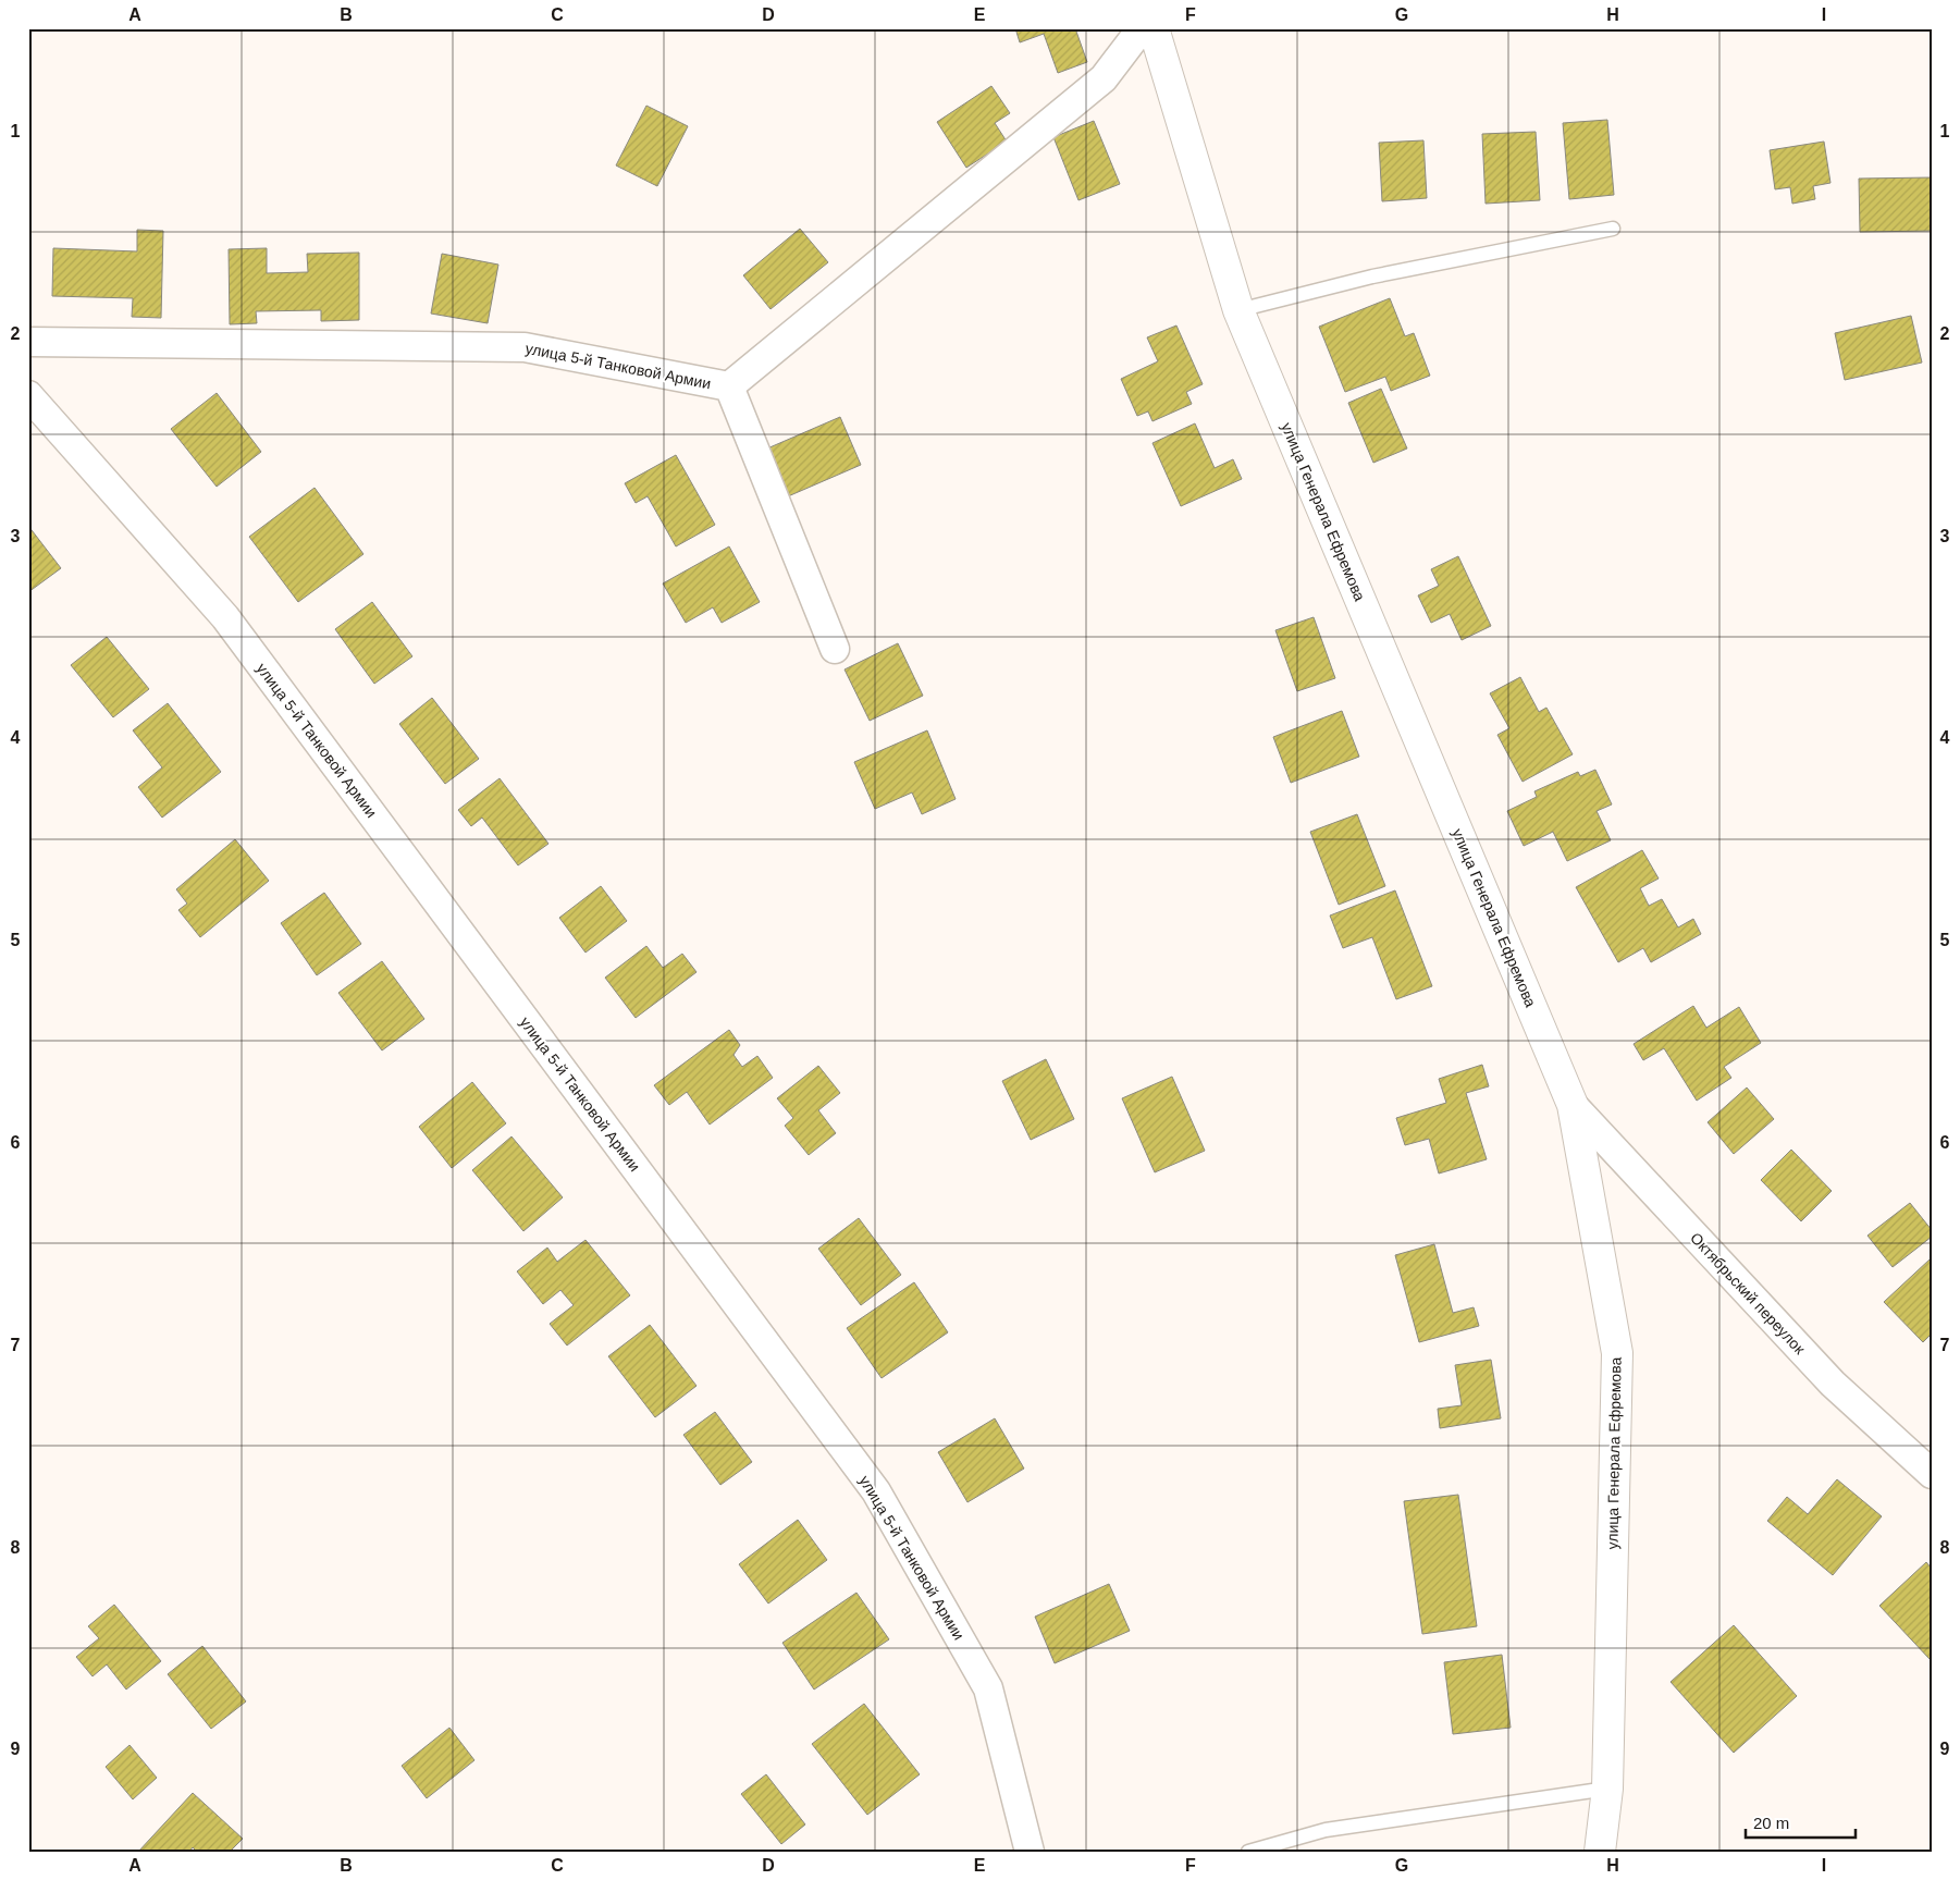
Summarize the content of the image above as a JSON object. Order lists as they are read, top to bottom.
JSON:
{
  "streets": {
    "street": ["улица 5-й Танковой Армии", "улица Генерала Ефремова", "Октябрьский переулок"]
  },
  "crossings": [
    ["улица Генерала Ефремова", "Октябрьский переулок"]
  ],
  "scale_bar": "20 m",
  "grid": {
    "columns": [
      "A",
      "B",
      "C",
      "D",
      "E",
      "F",
      "G",
      "H",
      "I"
    ],
    "rows": [
      "1",
      "2",
      "3",
      "4",
      "5",
      "6",
      "7",
      "8",
      "9"
    ]
  }
}
